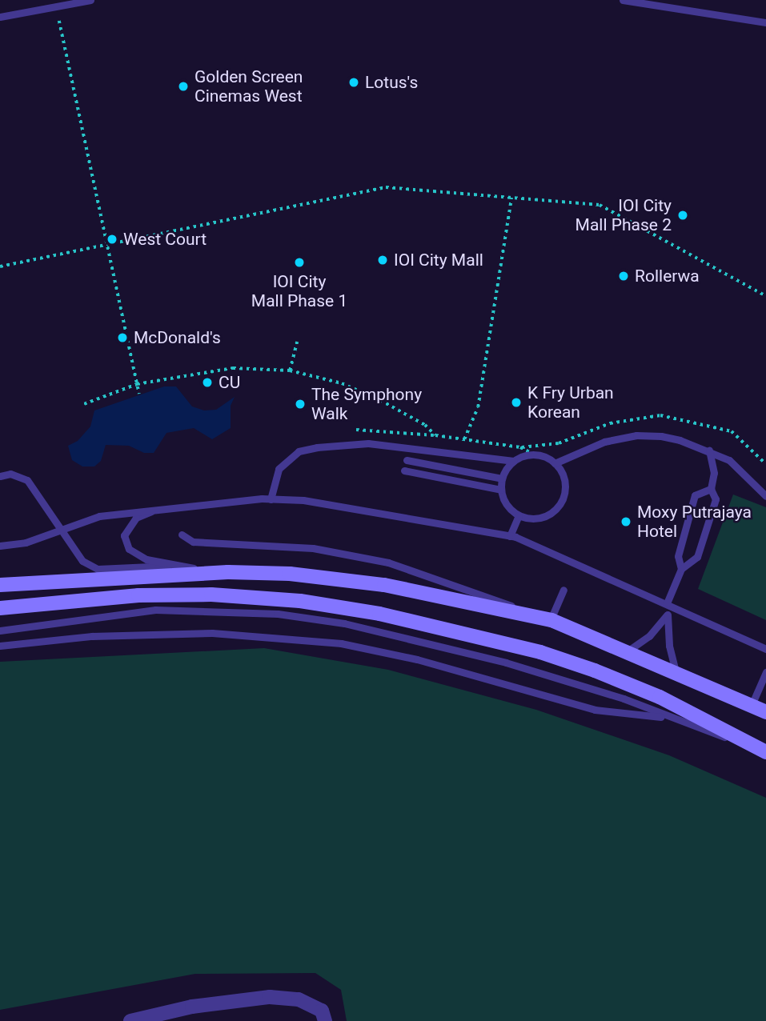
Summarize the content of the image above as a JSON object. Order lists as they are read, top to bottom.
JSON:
{
  "places": [
    "Lotus's",
    "Golden Screen Cinemas West",
    "IOI City Mall Phase 2",
    "West Court",
    "IOI City Mall",
    "IOI City Mall Phase 1",
    "Rollerwa",
    "McDonald's",
    "CU",
    "K Fry Urban Korean",
    "The Symphony Walk",
    "Moxy Putrajaya Hotel"
  ]
}
